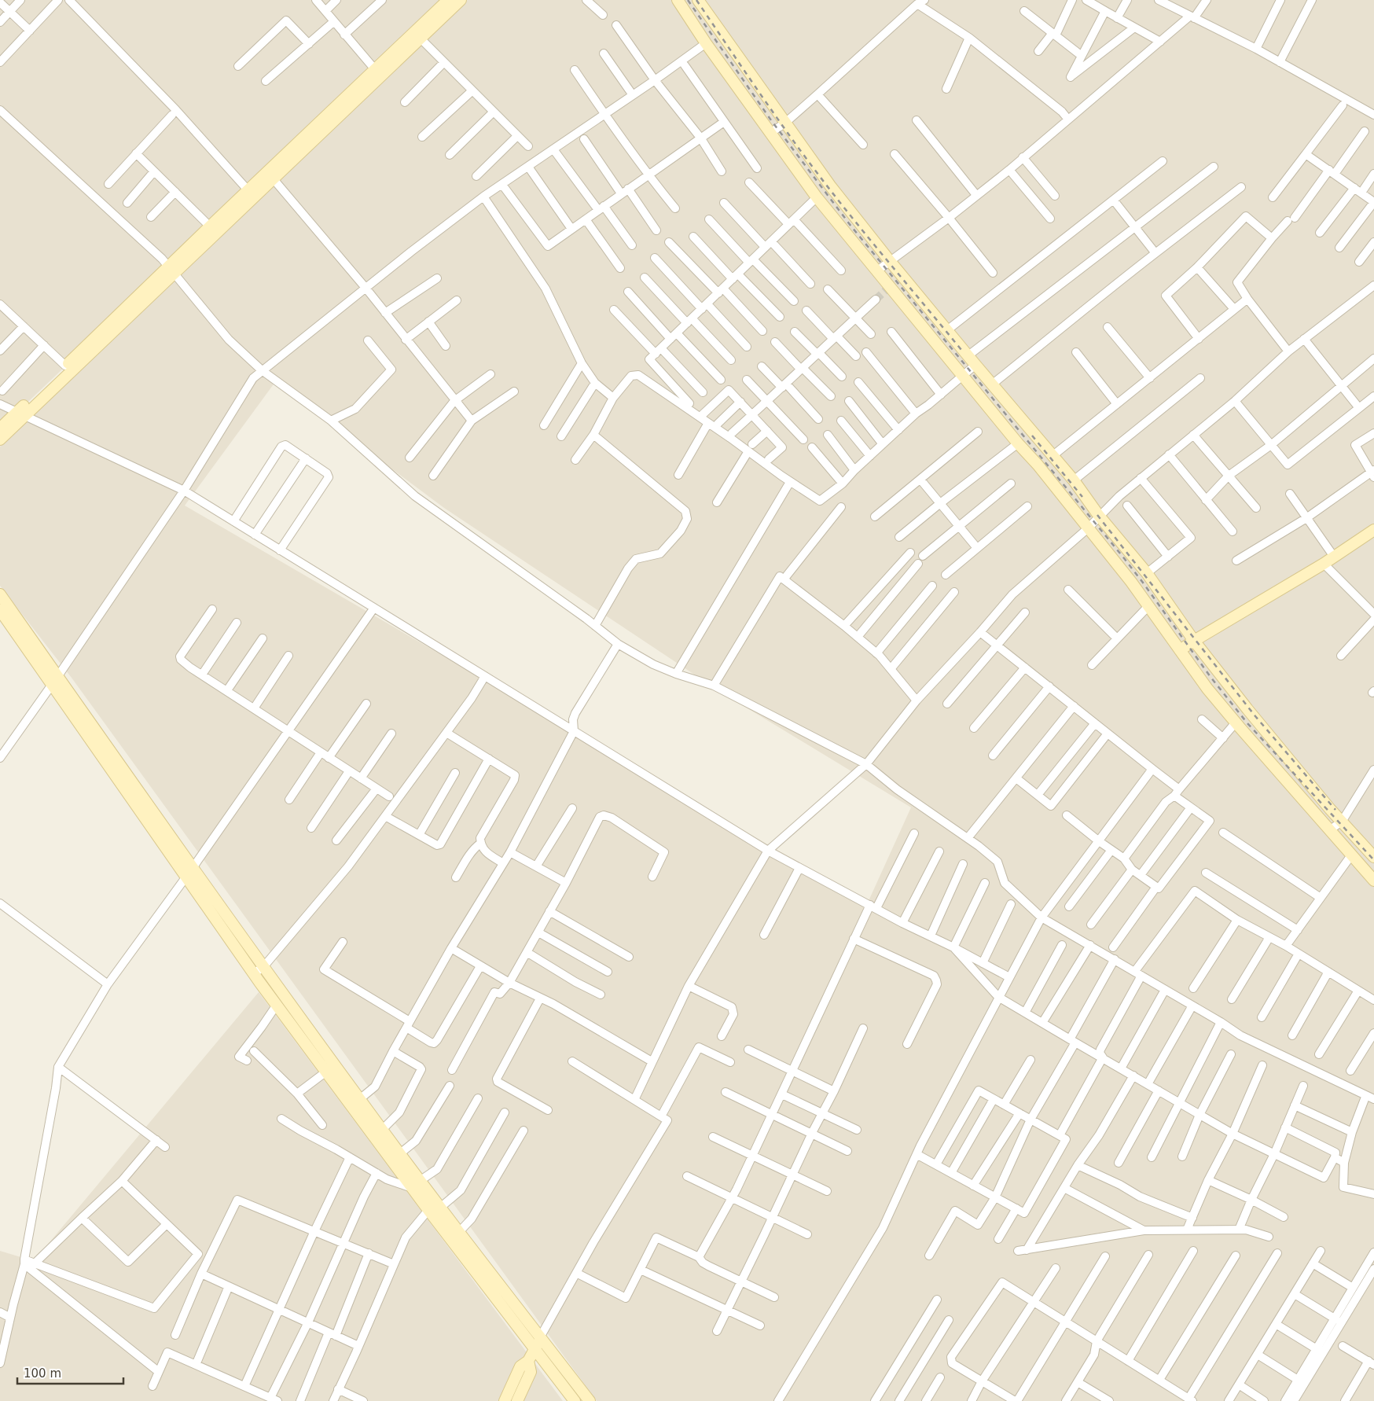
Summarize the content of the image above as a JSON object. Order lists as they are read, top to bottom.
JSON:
{
  "scale_bar": "100 m"
}
